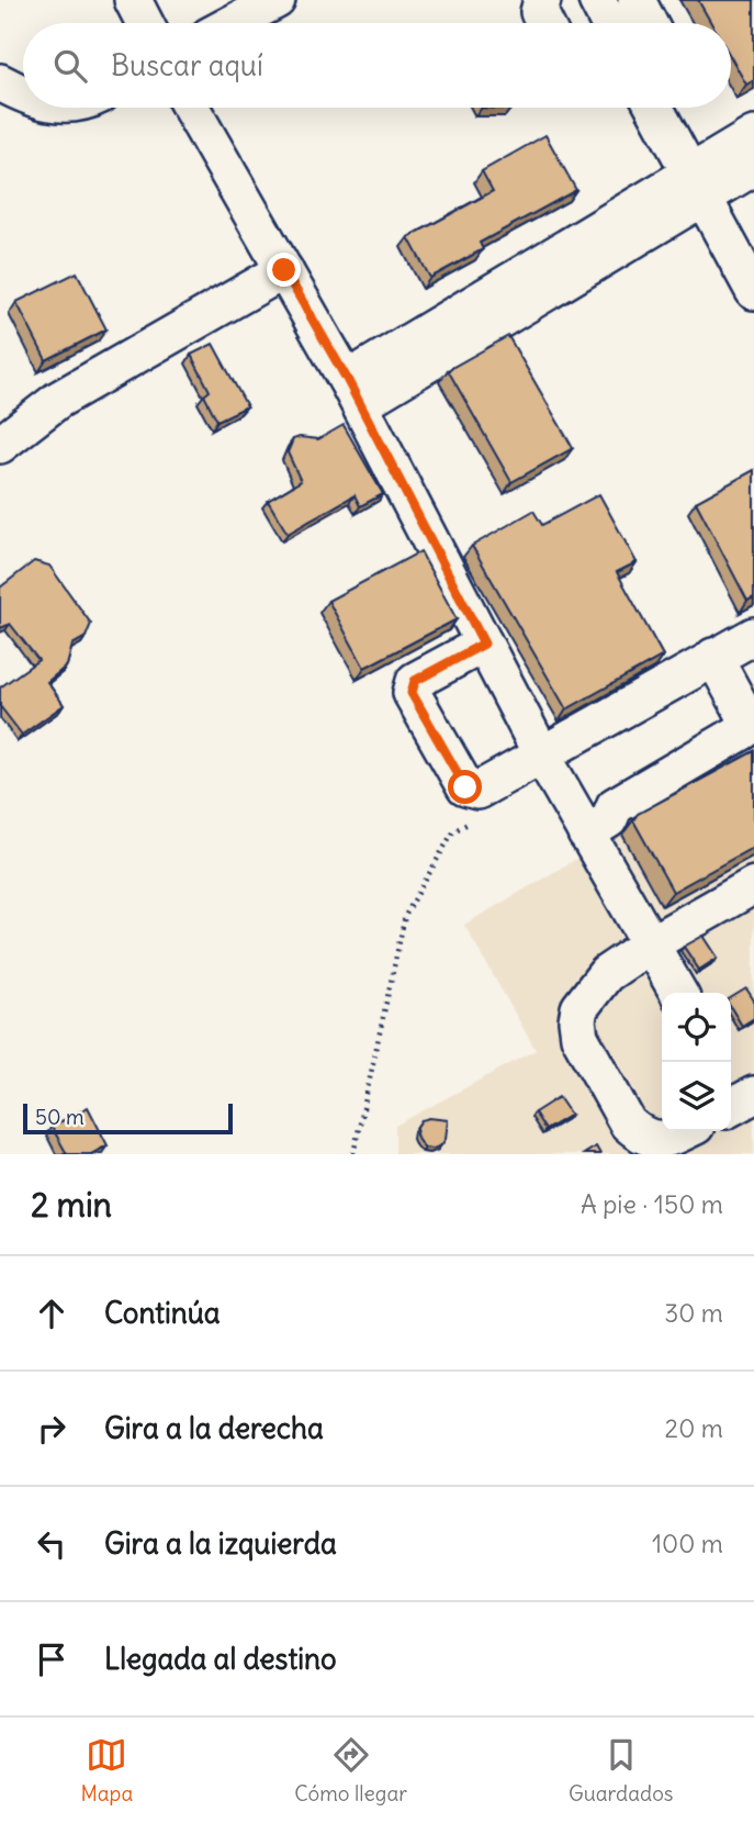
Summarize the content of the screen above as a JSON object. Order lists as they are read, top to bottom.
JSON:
{
  "scale_bar": "50 m",
  "page": {
    "search": "Buscar aquí",
    "scale": "50 m",
    "heading": ["2 min", "A pie · 150 m"],
    "list": [
      ["Continúa", "30 m"],
      ["Gira a la derecha", "20 m"],
      ["Gira a la izquierda", "100 m"],
      "Llegada al destino"
    ],
    "nav": ["Mapa", "Cómo llegar", "Guardados"]
  }
}
